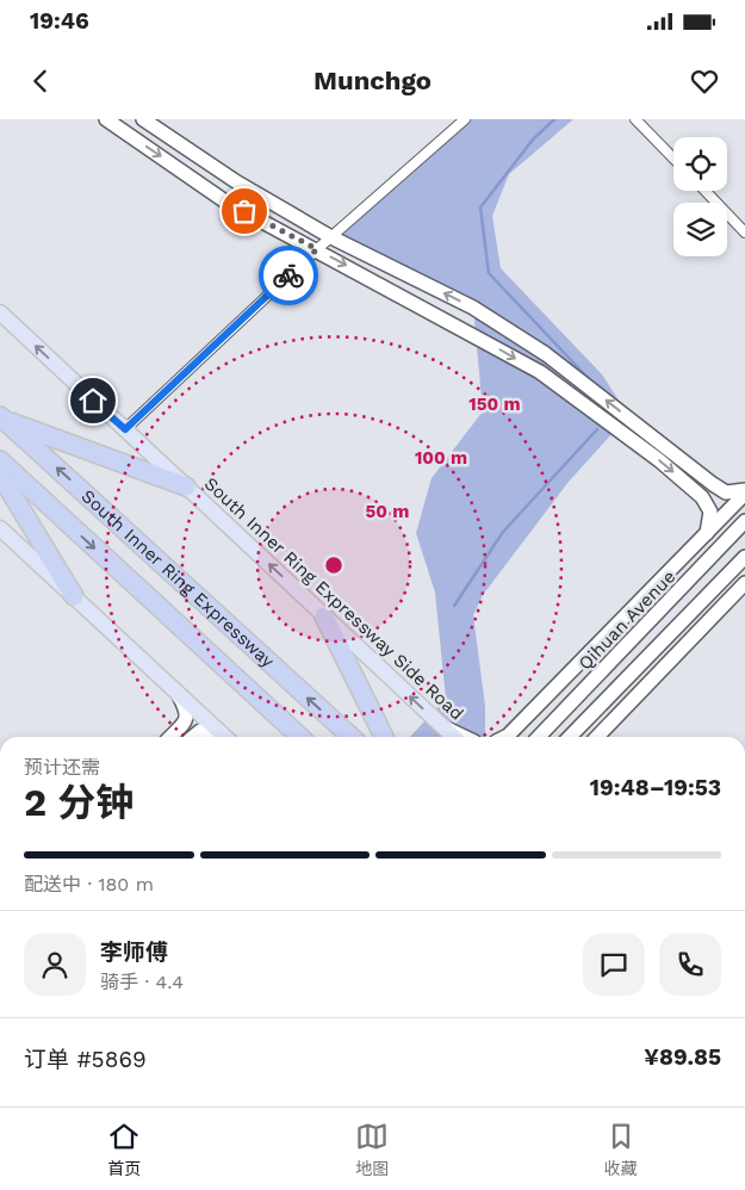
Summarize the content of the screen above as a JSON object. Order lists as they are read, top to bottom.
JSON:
{
  "streets": {
    "highway": ["South Inner Ring Expressway"],
    "main road": ["South Inner Ring Expressway Side Road"],
    "street": ["Qihuan Avenue"]
  },
  "one_way": ["South Inner Ring Expressway Side Road"],
  "page": {
    "status": "19:46",
    "header": "Munchgo",
    "heading": ["2 分钟", "预计还需", "19:48–19:53"],
    "panel": [
      "李师傅",
      "骑手 · 4.4",
      "订单 #5869",
      "¥89.85"
    ],
    "bar": "配送中 · 180 m",
    "tabs": ["首页", "地图", "收藏"]
  },
  "rings": ["150 m", "100 m", "50 m"]
}
